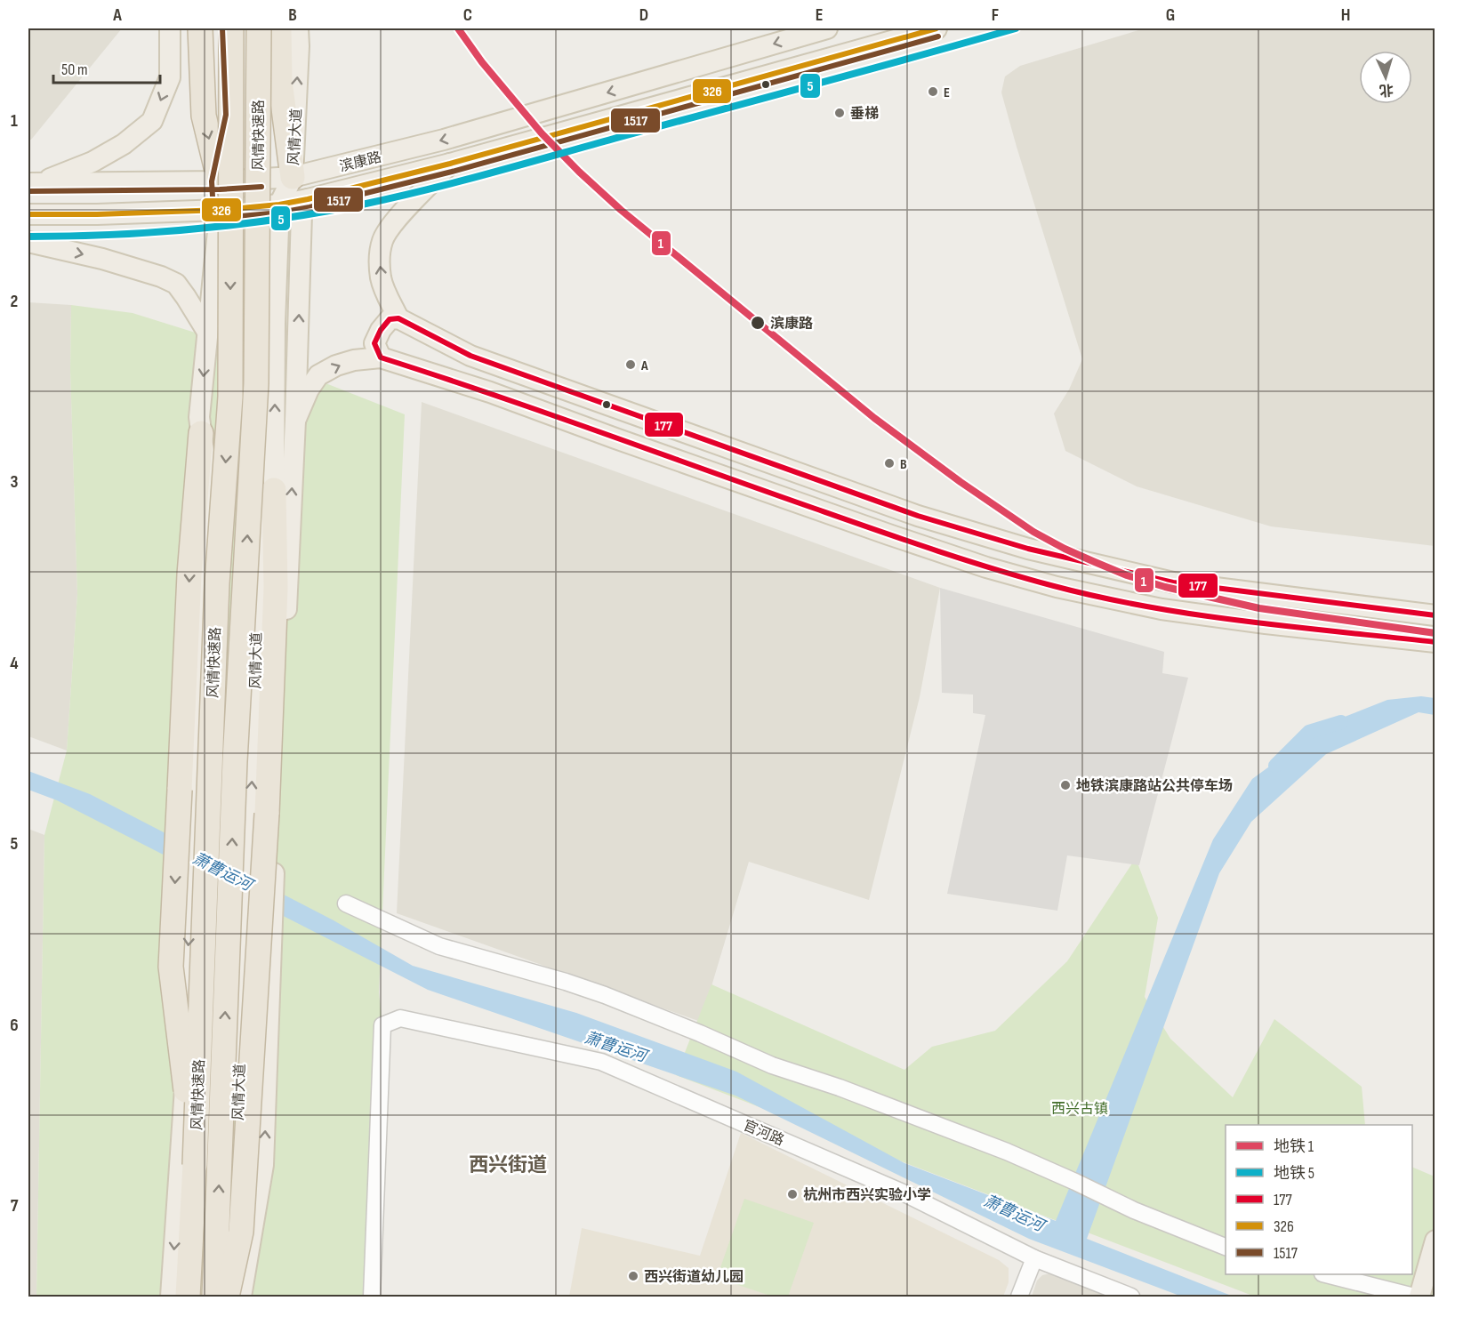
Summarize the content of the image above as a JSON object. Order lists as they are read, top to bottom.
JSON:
{
  "streets": {
    "highway": ["风情快速路"],
    "main road": ["风情大道", "滨康路"],
    "street": ["官河路"]
  },
  "crossings": [
    ["风情大道", "滨康路"]
  ],
  "districts": ["西兴街道"],
  "water": ["萧曹运河"],
  "parks": ["西兴古镇"],
  "places": [
    "E",
    "垂梯",
    "滨康路",
    "A",
    "B",
    "地铁滨康路站公共停车场",
    "杭州市西兴实验小学",
    "西兴街道幼儿园"
  ],
  "lines": [
    "metro line 1",
    "metro line 5",
    "transit line 326",
    "transit line 1517",
    "transit line 177"
  ],
  "legend": [
    "地铁 1",
    "地铁 5",
    "177",
    "326",
    "1517"
  ],
  "scale_bar": "50 m",
  "north": "bottom",
  "grid": {
    "columns": [
      "A",
      "B",
      "C",
      "D",
      "E",
      "F",
      "G",
      "H"
    ],
    "rows": [
      "1",
      "2",
      "3",
      "4",
      "5",
      "6",
      "7"
    ]
  }
}
